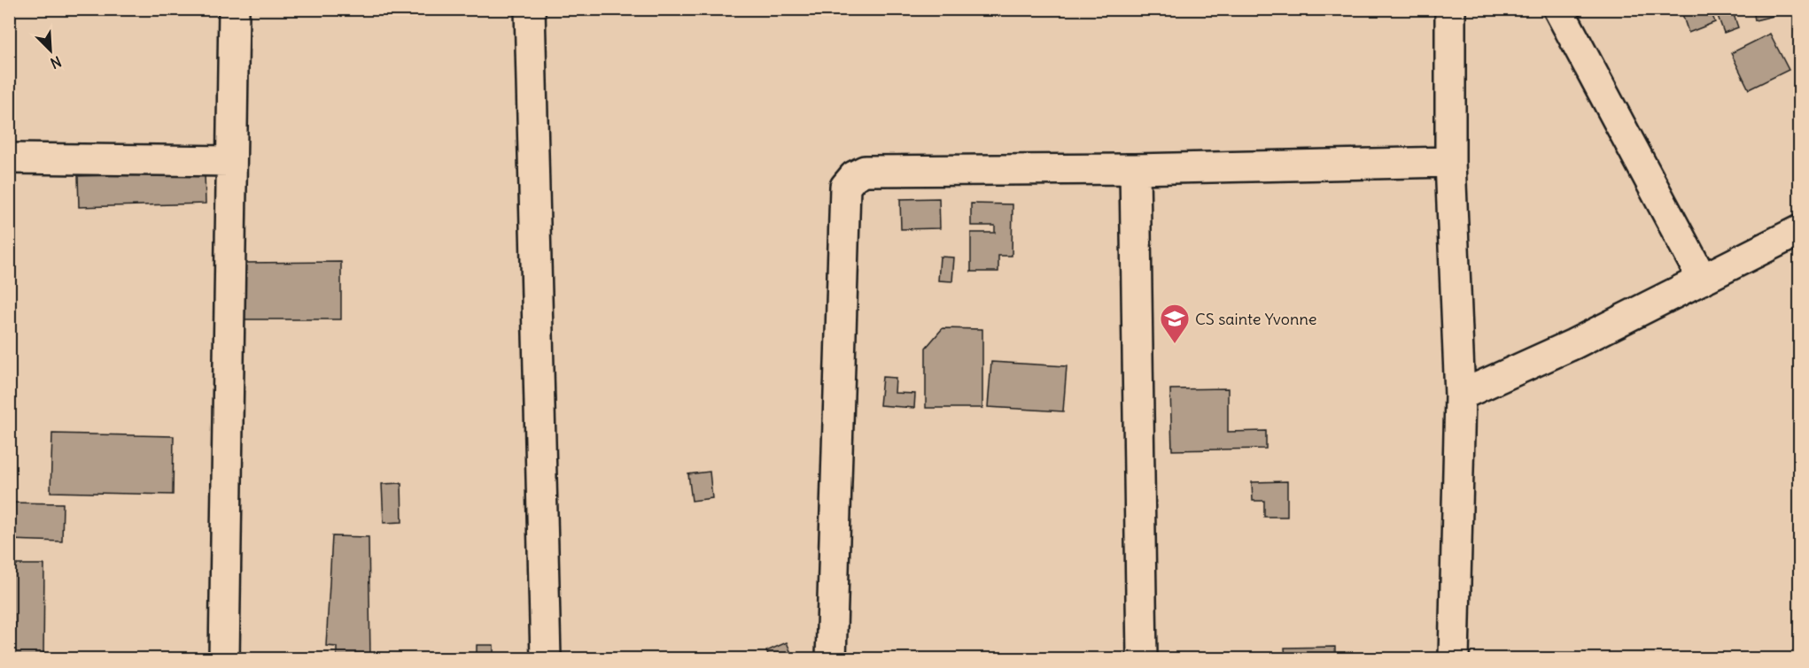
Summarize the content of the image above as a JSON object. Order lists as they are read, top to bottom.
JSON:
{
  "places": {
    "school or university": ["CS sainte Yvonne"]
  },
  "north": "bottom right"
}
